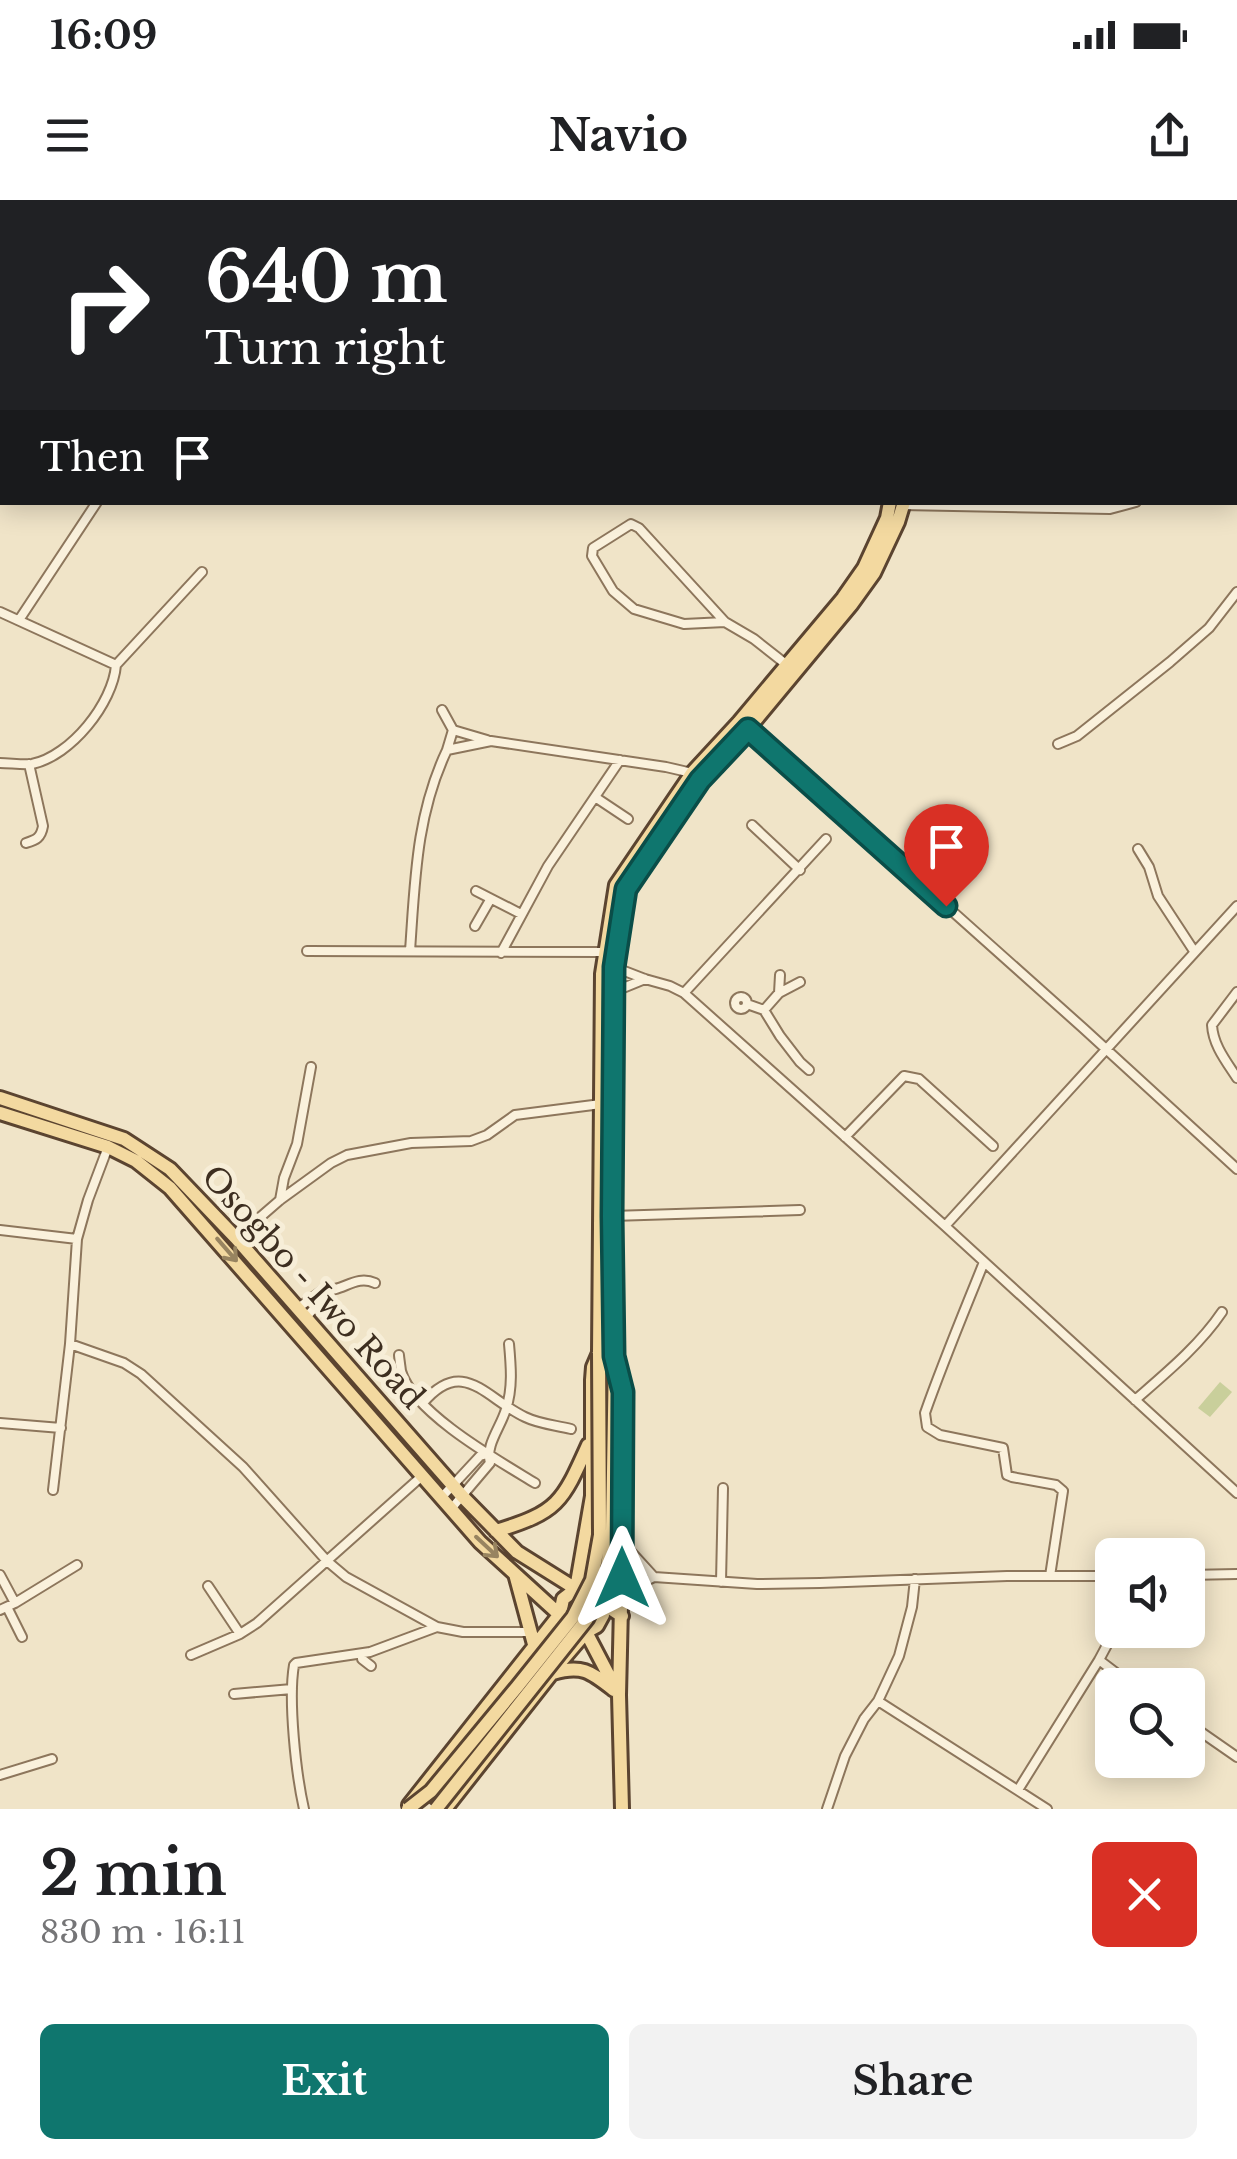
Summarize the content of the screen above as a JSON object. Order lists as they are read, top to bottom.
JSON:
{
  "streets": {
    "main road": ["Osogbo - Iwo Road"]
  },
  "page": {
    "status": "16:09",
    "header": "Navio",
    "turn": ["640 m", "Turn right"],
    "then": "Then",
    "heading": ["2 min", "830 m · 16:11"],
    "buttons": ["Exit", "Share"]
  }
}
